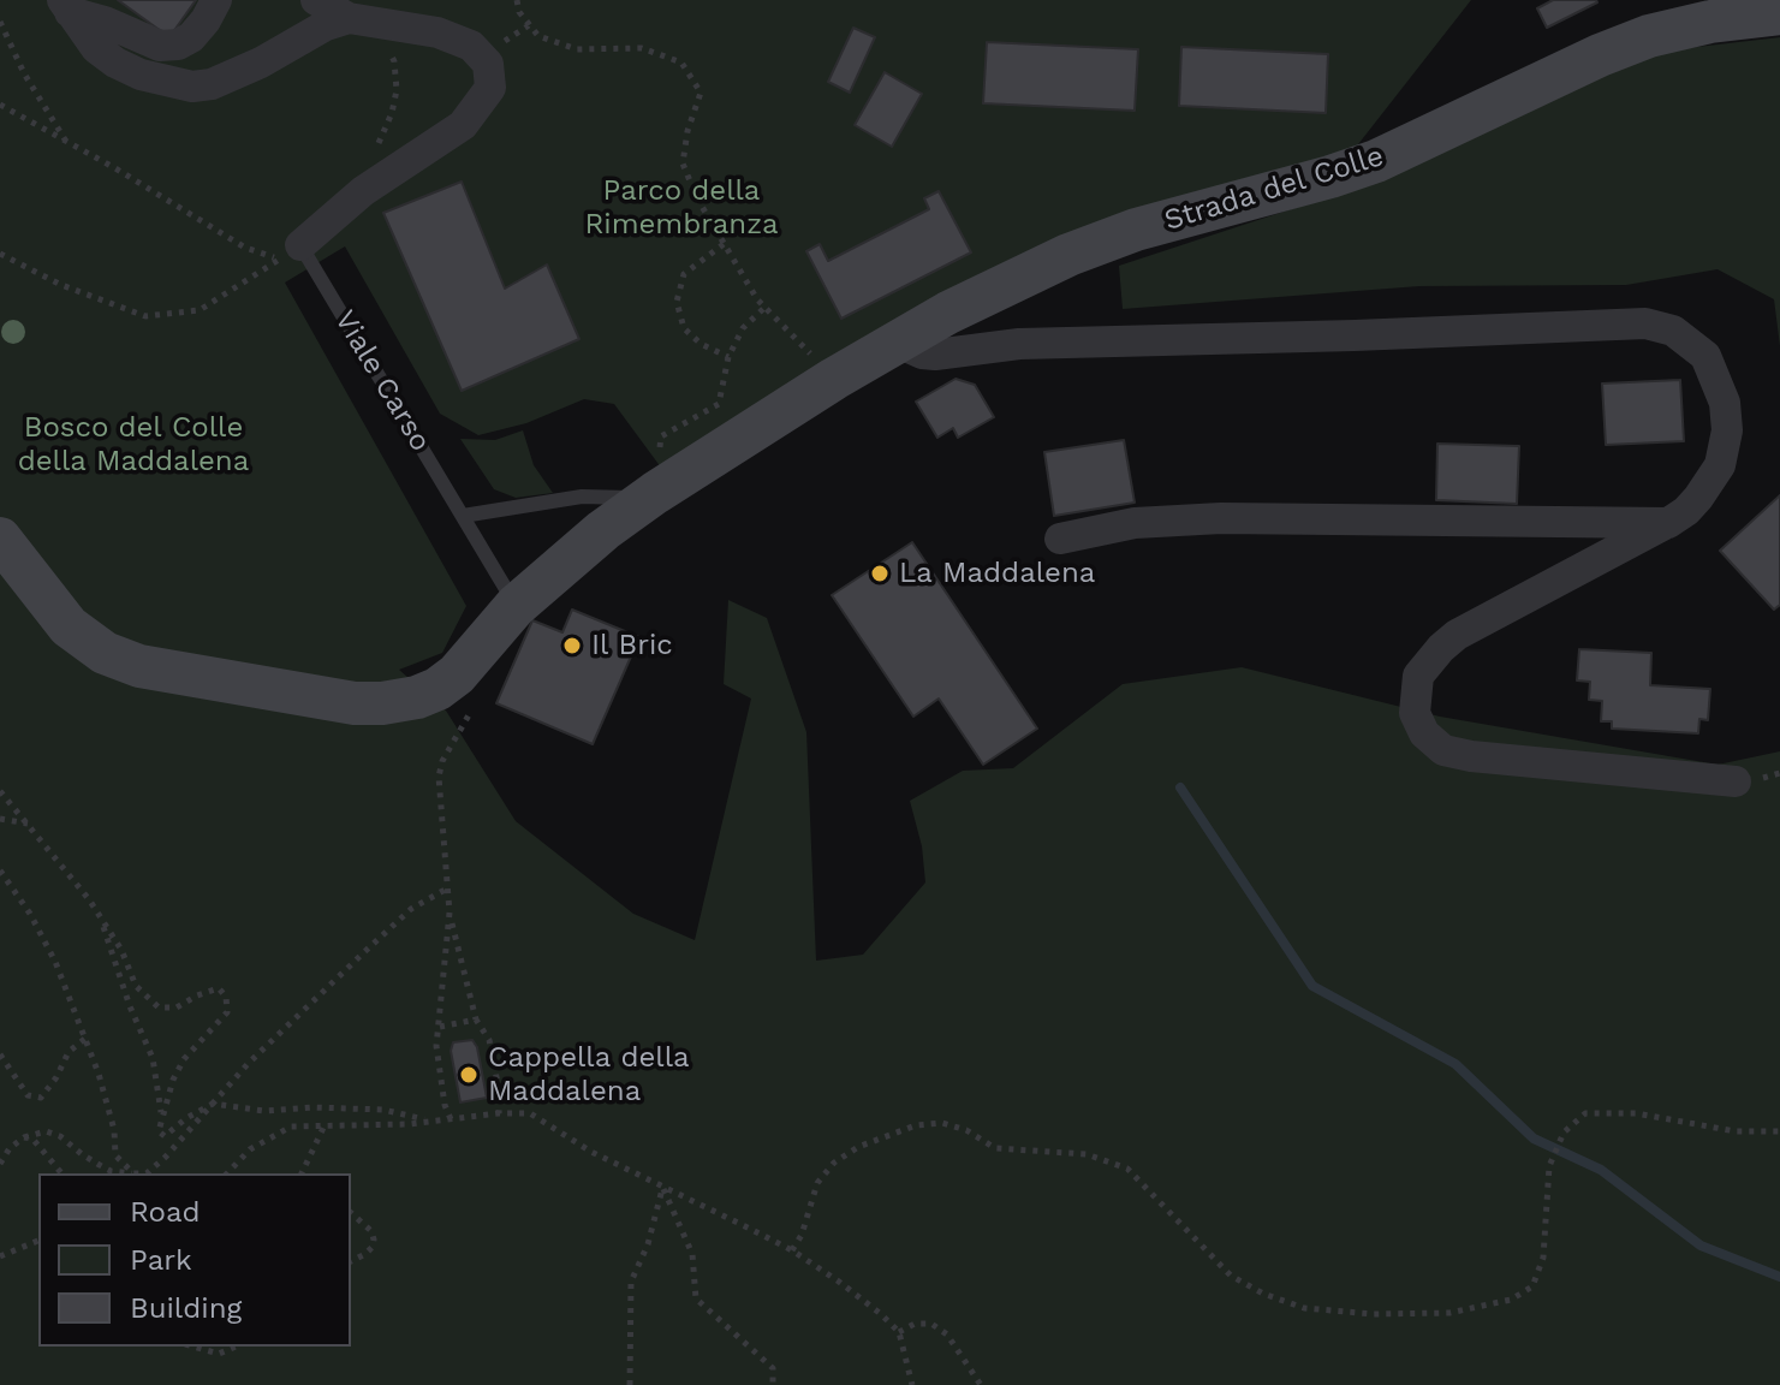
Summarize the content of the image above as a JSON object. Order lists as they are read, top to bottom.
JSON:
{
  "streets": {
    "street": ["Strada del Colle"],
    "lane": ["Viale Carso"]
  },
  "crossings": [
    ["Strada del Colle", "Viale Carso"]
  ],
  "parks": ["Parco della Rimembranza", "Bosco del Colle della Maddalena"],
  "places": ["La Maddalena", "Il Bric", "Cappella della Maddalena"],
  "legend": ["Road", "Park", "Building"]
}
